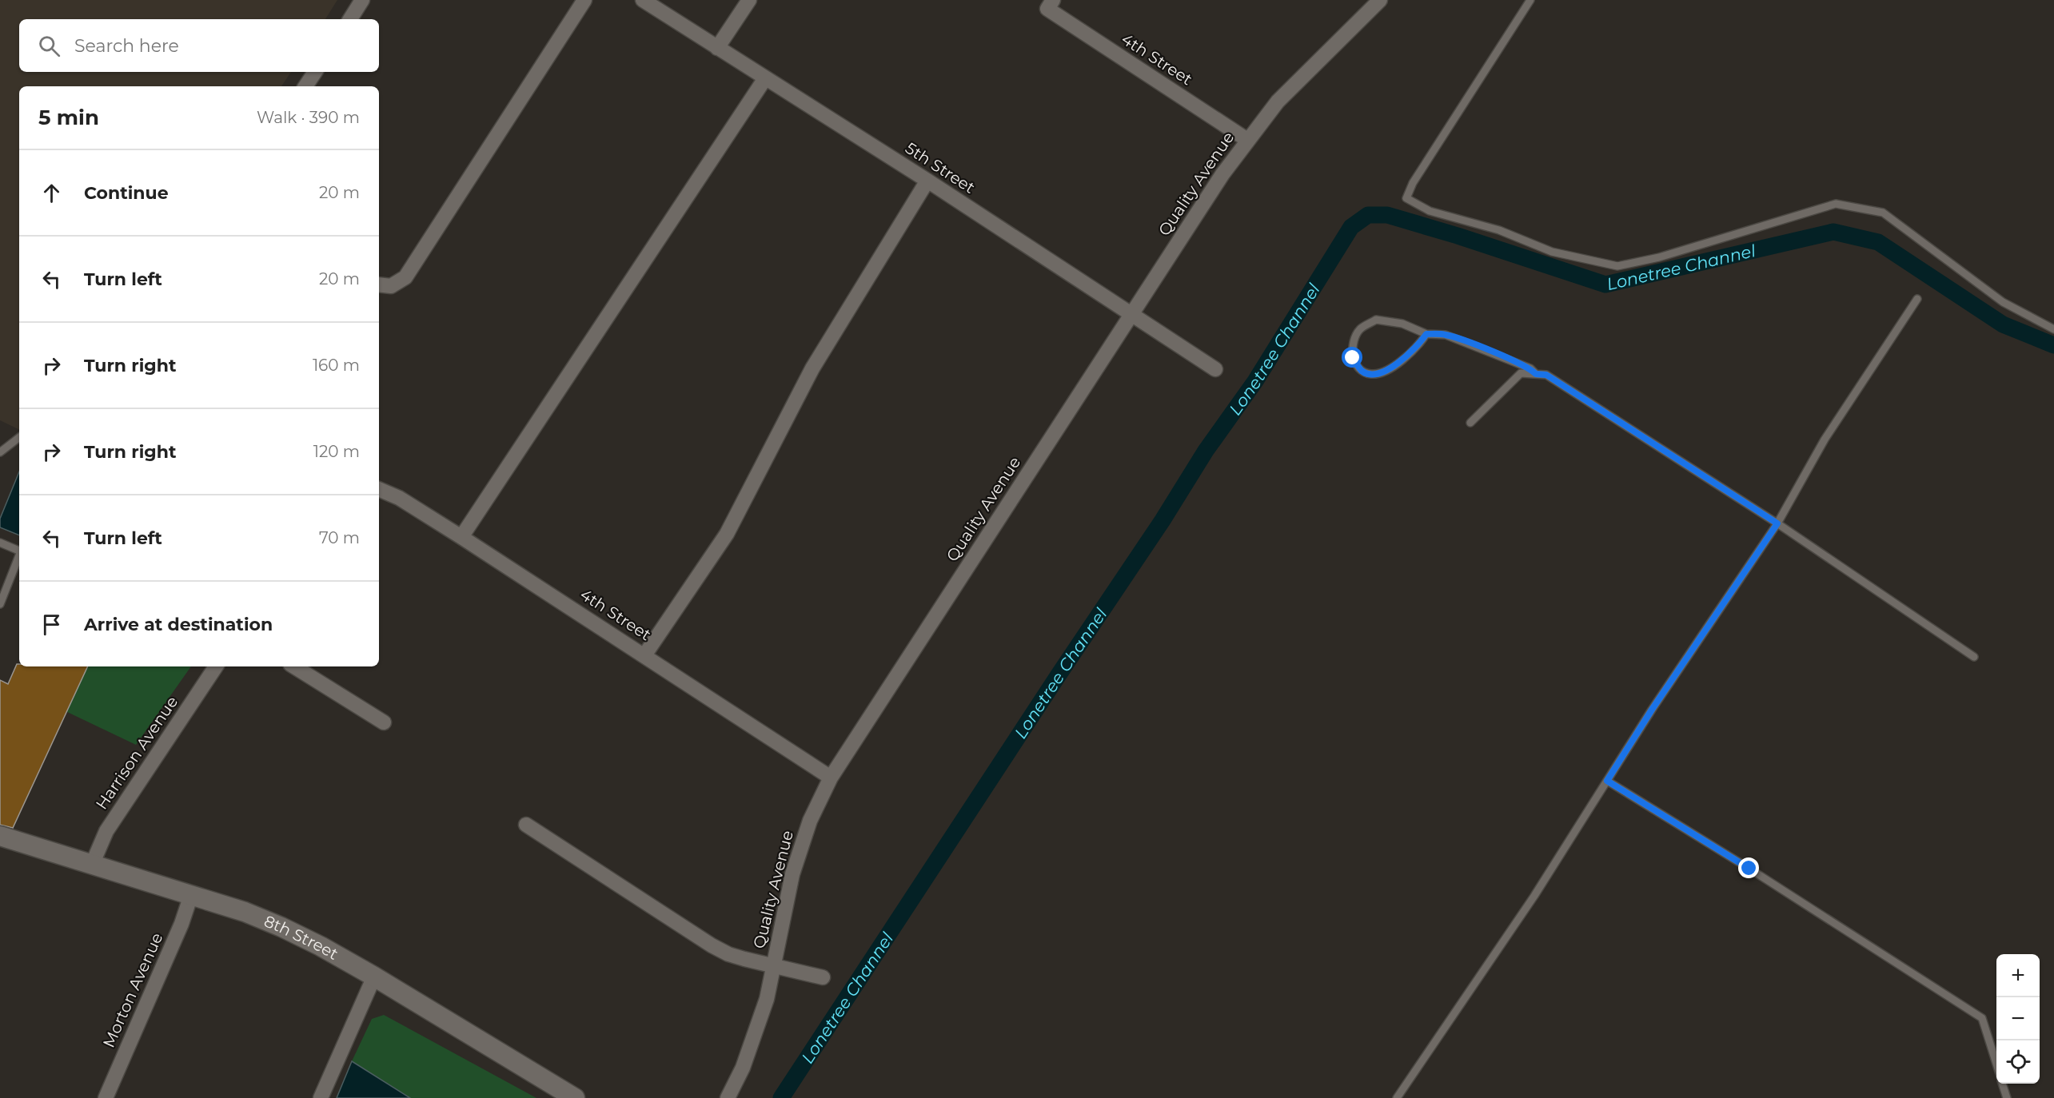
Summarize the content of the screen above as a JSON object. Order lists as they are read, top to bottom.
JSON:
{
  "streets": {
    "street": [
      "4th Street",
      "5th Street",
      "Quality Avenue",
      "Harrison Avenue",
      "8th Street",
      "Morton Avenue"
    ]
  },
  "crossings": [
    ["4th Street", "Quality Avenue"],
    ["5th Street", "Quality Avenue"],
    ["Harrison Avenue", "8th Street"],
    ["8th Street", "Morton Avenue"]
  ],
  "water": ["Lonetree Channel"],
  "page": {
    "search": "Search here",
    "heading": ["5 min", "Walk · 390 m"],
    "list": [
      ["Continue", "20 m"],
      ["Turn left", "20 m"],
      ["Turn right", "160 m"],
      ["Turn right", "120 m"],
      ["Turn left", "70 m"],
      "Arrive at destination"
    ],
    "map_buttons": ["+", "−"]
  }
}
